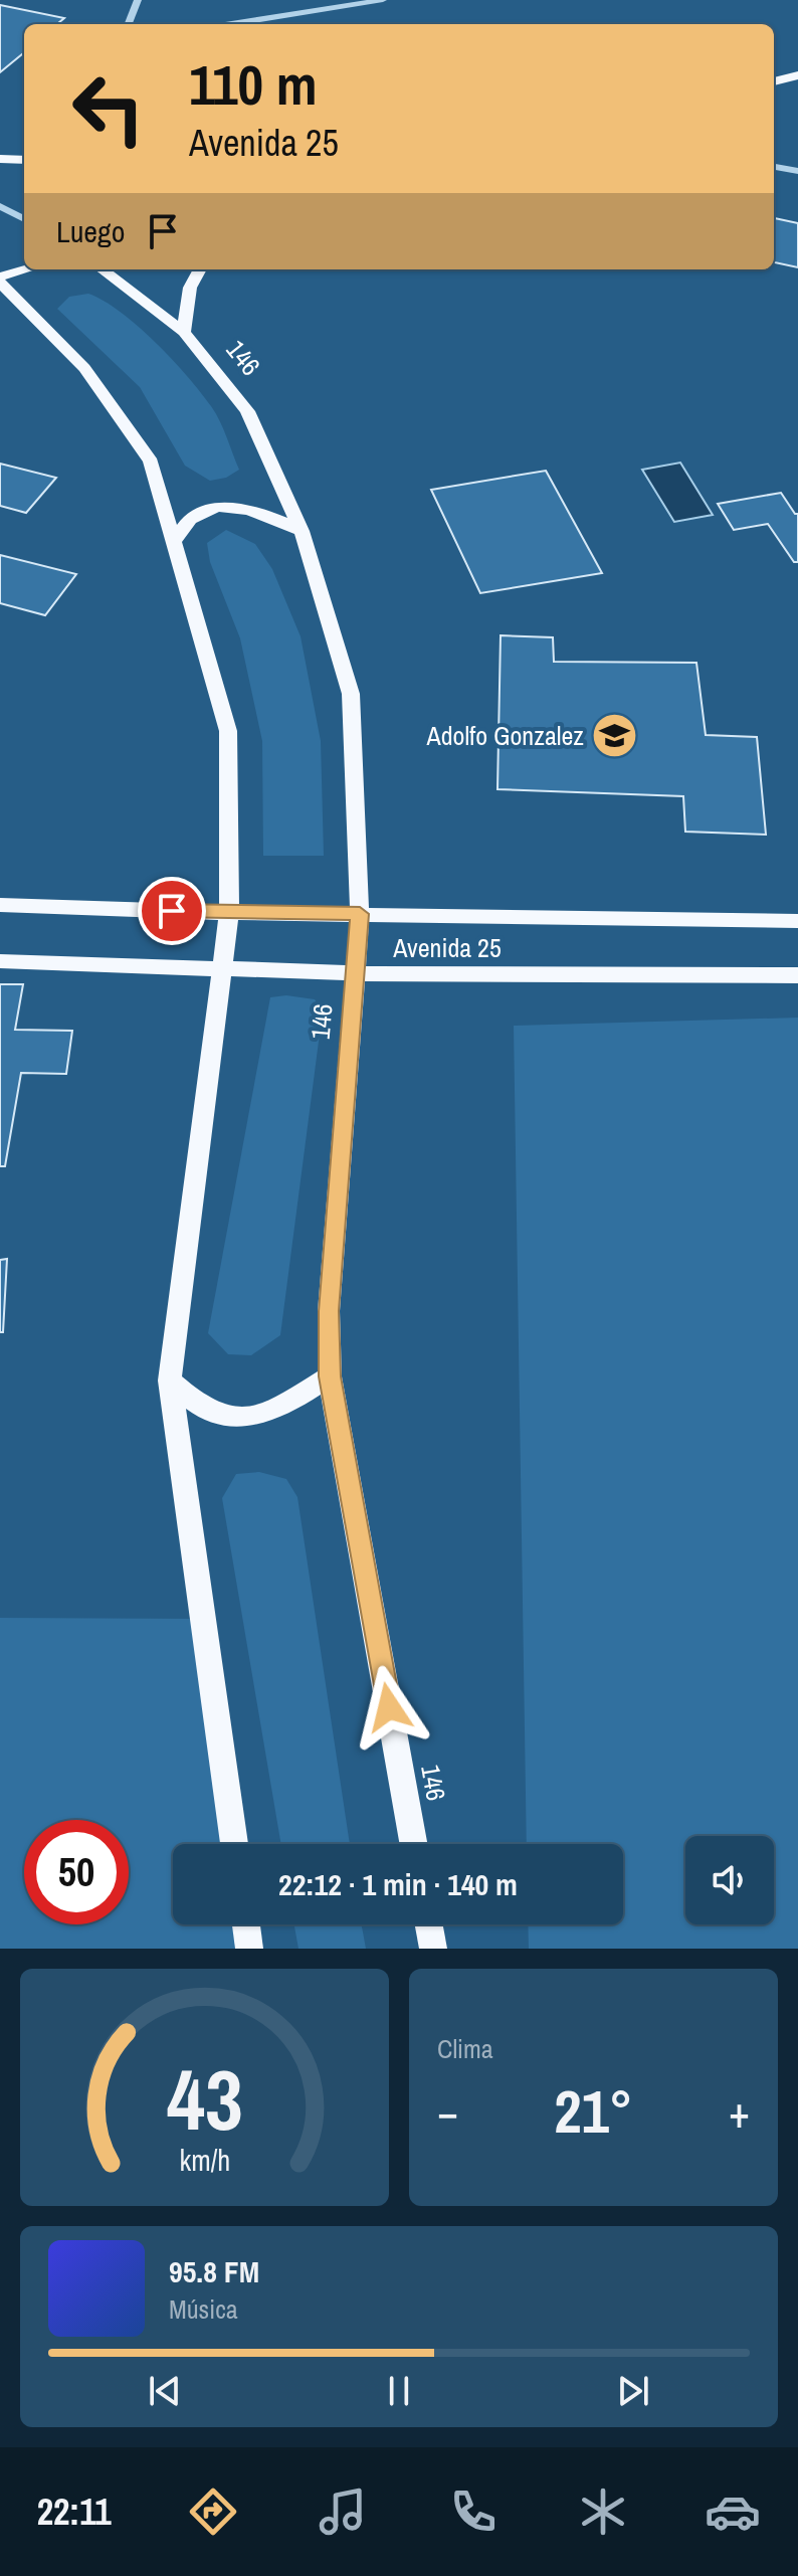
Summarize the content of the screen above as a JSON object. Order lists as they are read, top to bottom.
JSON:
{
  "streets": {
    "main road": ["146", "Avenida 25"]
  },
  "crossings": [
    ["146", "Avenida 25"]
  ],
  "places": {
    "school or university": ["Adolfo Gonzalez"]
  },
  "page": {
    "turn": ["110 m", "Avenida 25"],
    "then": "Luego",
    "limit": "50",
    "trip": "22:12 · 1 min · 140 m",
    "tile": "Clima",
    "heat": ["−", "21°", "+"],
    "song": ["95.8 FM", "Música"],
    "tabs": "22:11",
    "gauge": ["43", "km/h"]
  }
}
